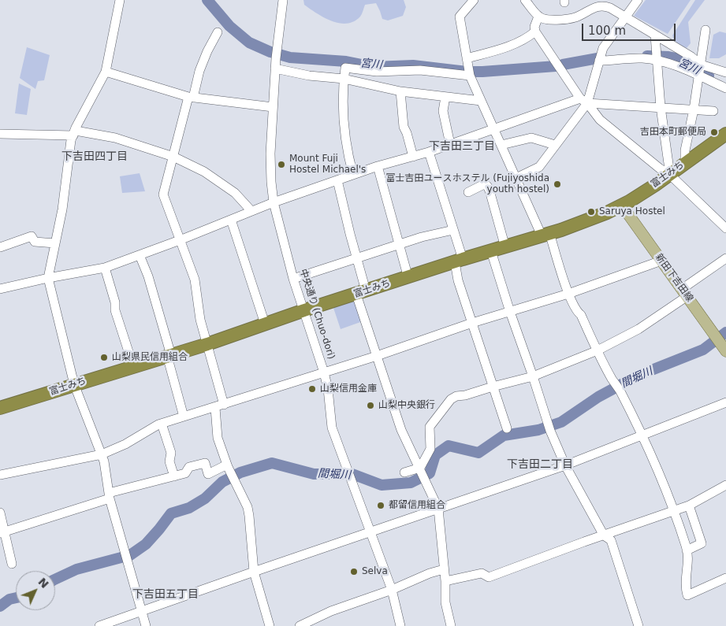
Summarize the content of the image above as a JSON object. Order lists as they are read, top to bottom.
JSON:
{
  "streets": {
    "highway": ["富士みち"],
    "main road": ["新田下吉田線"],
    "street": ["中央通り (Chuo-dori)"]
  },
  "crossings": [
    ["富士みち", "新田下吉田線"],
    ["富士みち", "中央通り (Chuo-dori)"]
  ],
  "districts": [
    "下吉田三丁目",
    "下吉田四丁目",
    "下吉田二丁目",
    "下吉田五丁目"
  ],
  "water": ["宮川", "間堀川"],
  "places": [
    "吉田本町郵便局",
    "Mount Fuji Hostel Michael's",
    "富士吉田ユースホステル (Fujiyoshida youth hostel)",
    "Saruya Hostel",
    "山梨県民信用組合",
    "山梨信用金庫",
    "山梨中央銀行",
    "都留信用組合",
    "Selva"
  ],
  "scale_bar": "100 m",
  "north": "top right"
}
